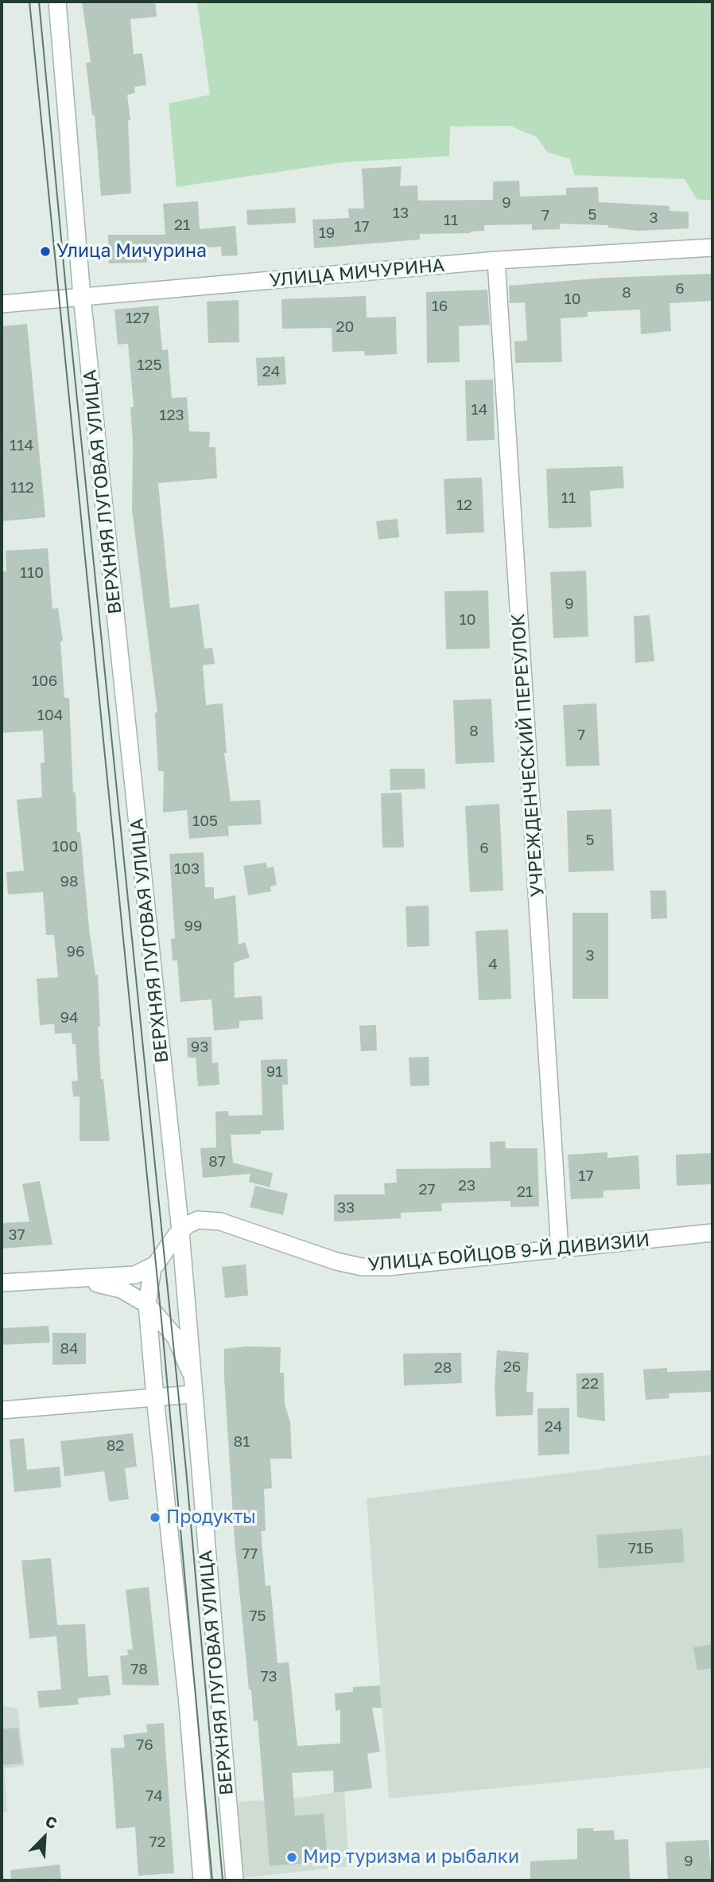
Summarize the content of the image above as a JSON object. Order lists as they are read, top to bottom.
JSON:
{
  "streets": {
    "street": [
      "УЛИЦА МИЧУРИНА",
      "ВЕРХНЯЯ ЛУГОВАЯ УЛИЦА",
      "УЧРЕЖДЕНЧЕСКИЙ ПЕРЕУЛОК",
      "УЛИЦА БОЙЦОВ 9-Й ДИВИЗИИ"
    ]
  },
  "crossings": [
    ["УЛИЦА МИЧУРИНА", "ВЕРХНЯЯ ЛУГОВАЯ УЛИЦА"],
    ["УЛИЦА МИЧУРИНА", "УЧРЕЖДЕНЧЕСКИЙ ПЕРЕУЛОК"],
    ["ВЕРХНЯЯ ЛУГОВАЯ УЛИЦА", "УЛИЦА БОЙЦОВ 9-Й ДИВИЗИИ"],
    ["УЧРЕЖДЕНЧЕСКИЙ ПЕРЕУЛОК", "УЛИЦА БОЙЦОВ 9-Й ДИВИЗИИ"]
  ],
  "places": ["Улица Мичурина", "Продукты", "Мир туризма и рыбалки"],
  "house_numbers": [
    "9",
    "13",
    "5",
    "7",
    "3",
    "11",
    "21",
    "17",
    "19",
    "6",
    "8",
    "10",
    "16",
    "127",
    "20",
    "125",
    "24",
    "14",
    "123",
    "114",
    "112",
    "11",
    "12",
    "110",
    "9",
    "10",
    "106",
    "104",
    "8",
    "7",
    "105",
    "5",
    "100",
    "6",
    "103",
    "98",
    "99",
    "96",
    "3",
    "4",
    "94",
    "93",
    "91",
    "87",
    "17",
    "23",
    "27",
    "21",
    "33",
    "37",
    "84",
    "26",
    "28",
    "22",
    "24",
    "81",
    "82",
    "71Б",
    "77",
    "75",
    "78",
    "73",
    "76",
    "74",
    "72",
    "9"
  ],
  "north": "top right"
}
